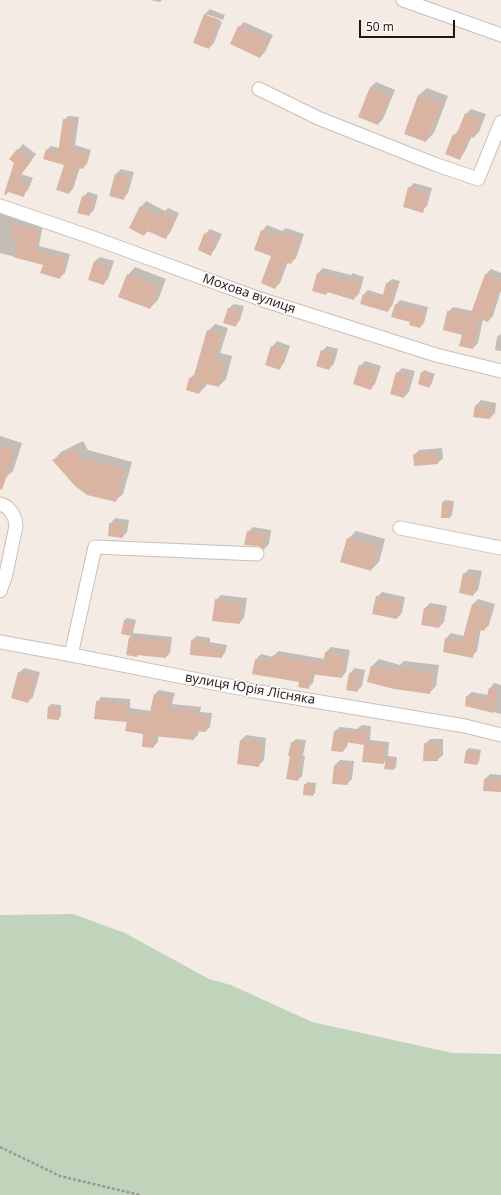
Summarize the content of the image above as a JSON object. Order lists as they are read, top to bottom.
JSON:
{
  "streets": {
    "street": ["Мохова вулиця", "вулиця Юрія Лісняка"]
  },
  "scale_bar": "50 m"
}
